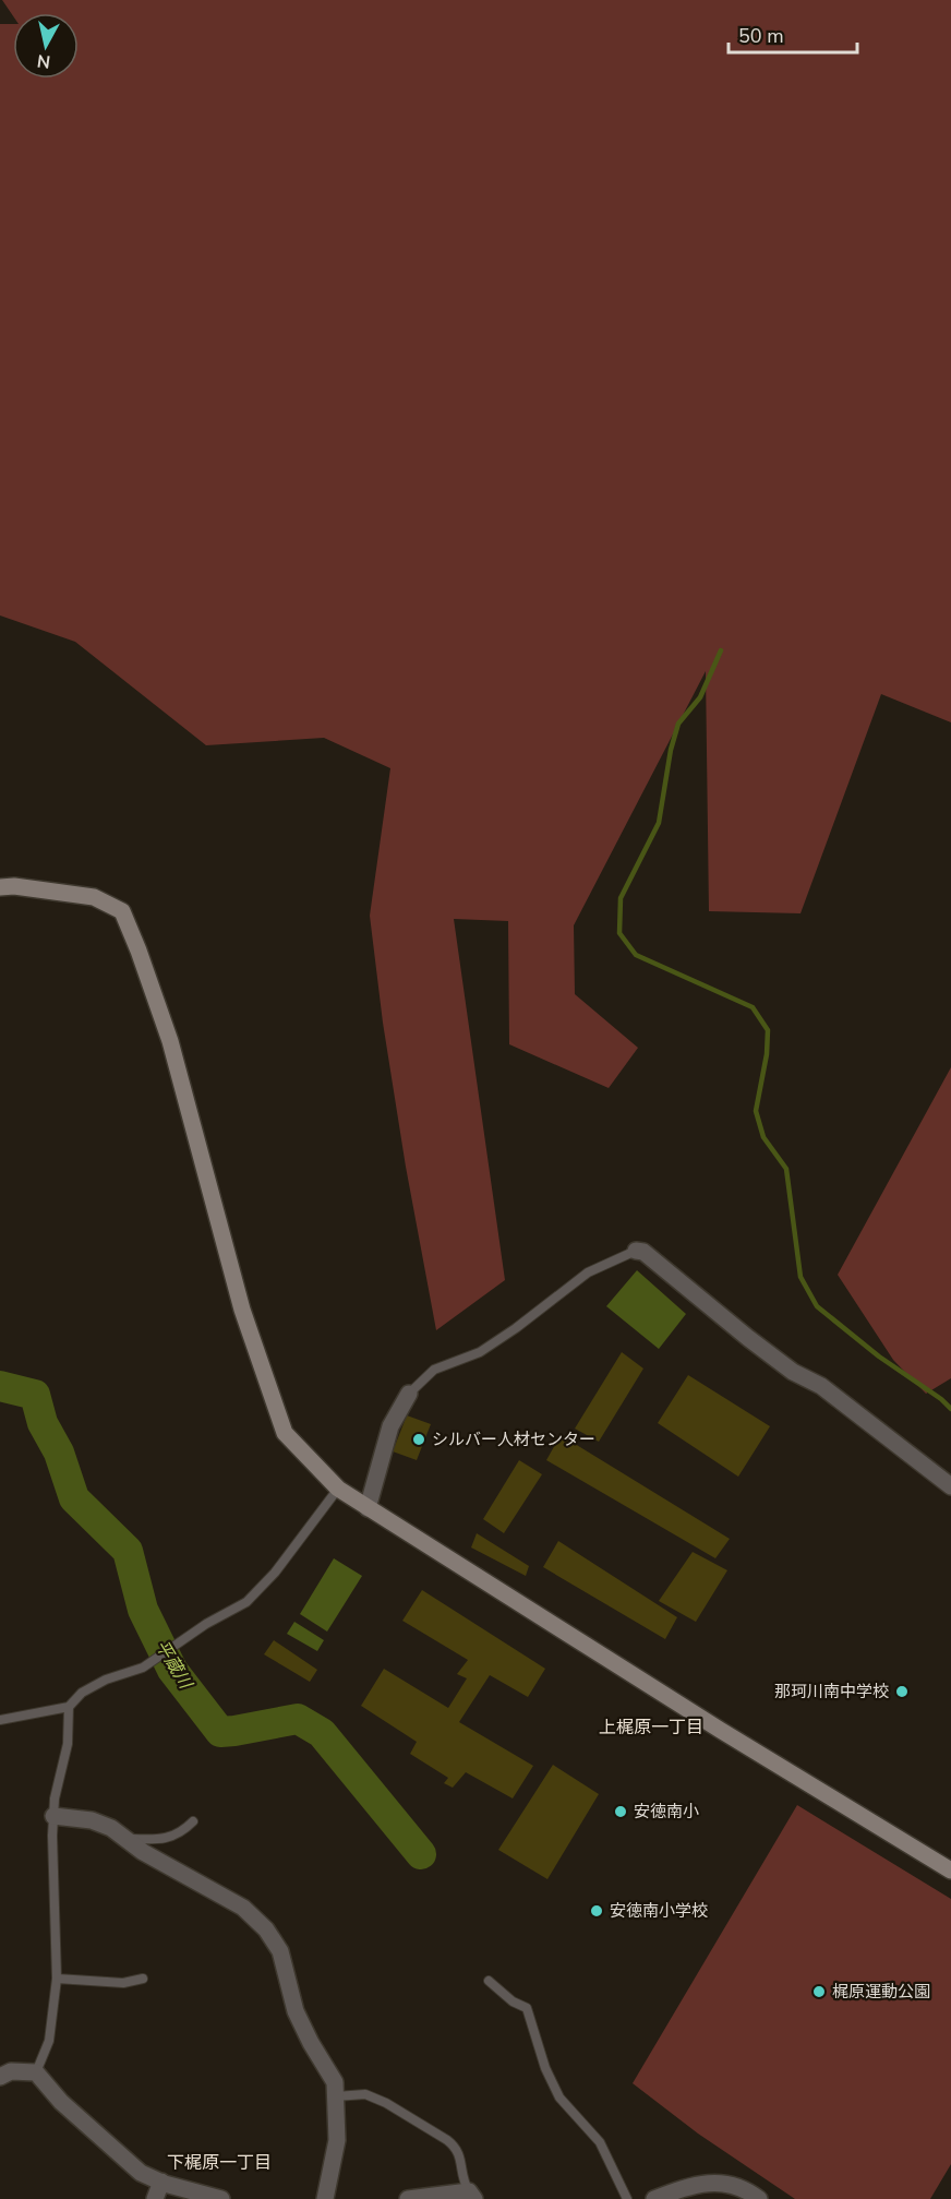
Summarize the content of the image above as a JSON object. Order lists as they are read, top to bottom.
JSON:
{
  "districts": ["上梶原一丁目", "下梶原一丁目"],
  "water": ["平蔵川"],
  "places": [
    "シルバー人材センター",
    "那珂川南中学校",
    "安徳南小",
    "安徳南小学校",
    "梶原運動公園"
  ],
  "scale_bar": "50 m",
  "north": "bottom"
}
